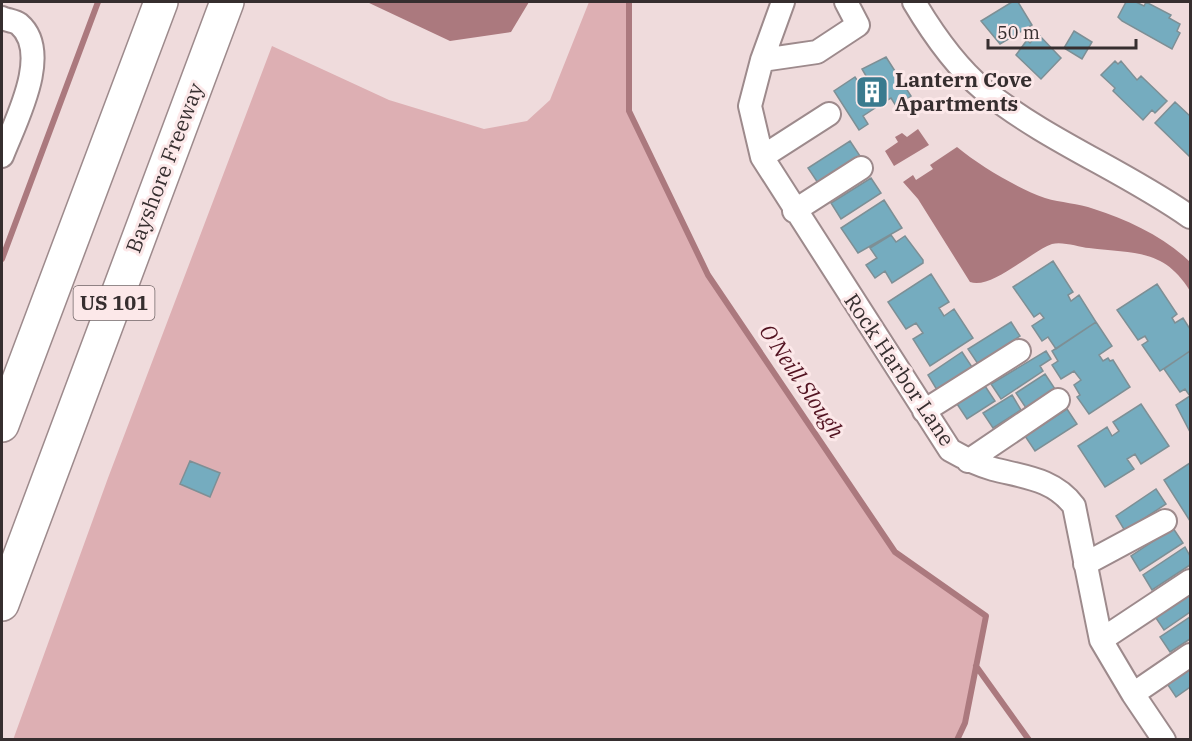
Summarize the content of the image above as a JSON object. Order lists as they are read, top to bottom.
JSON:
{
  "streets": {
    "highway": ["Bayshore Freeway", "US 101"],
    "street": ["Rock Harbor Lane"]
  },
  "water": ["O'Neill Slough"],
  "places": {
    "building": ["Lantern Cove Apartments"]
  },
  "scale_bar": "50 m"
}
